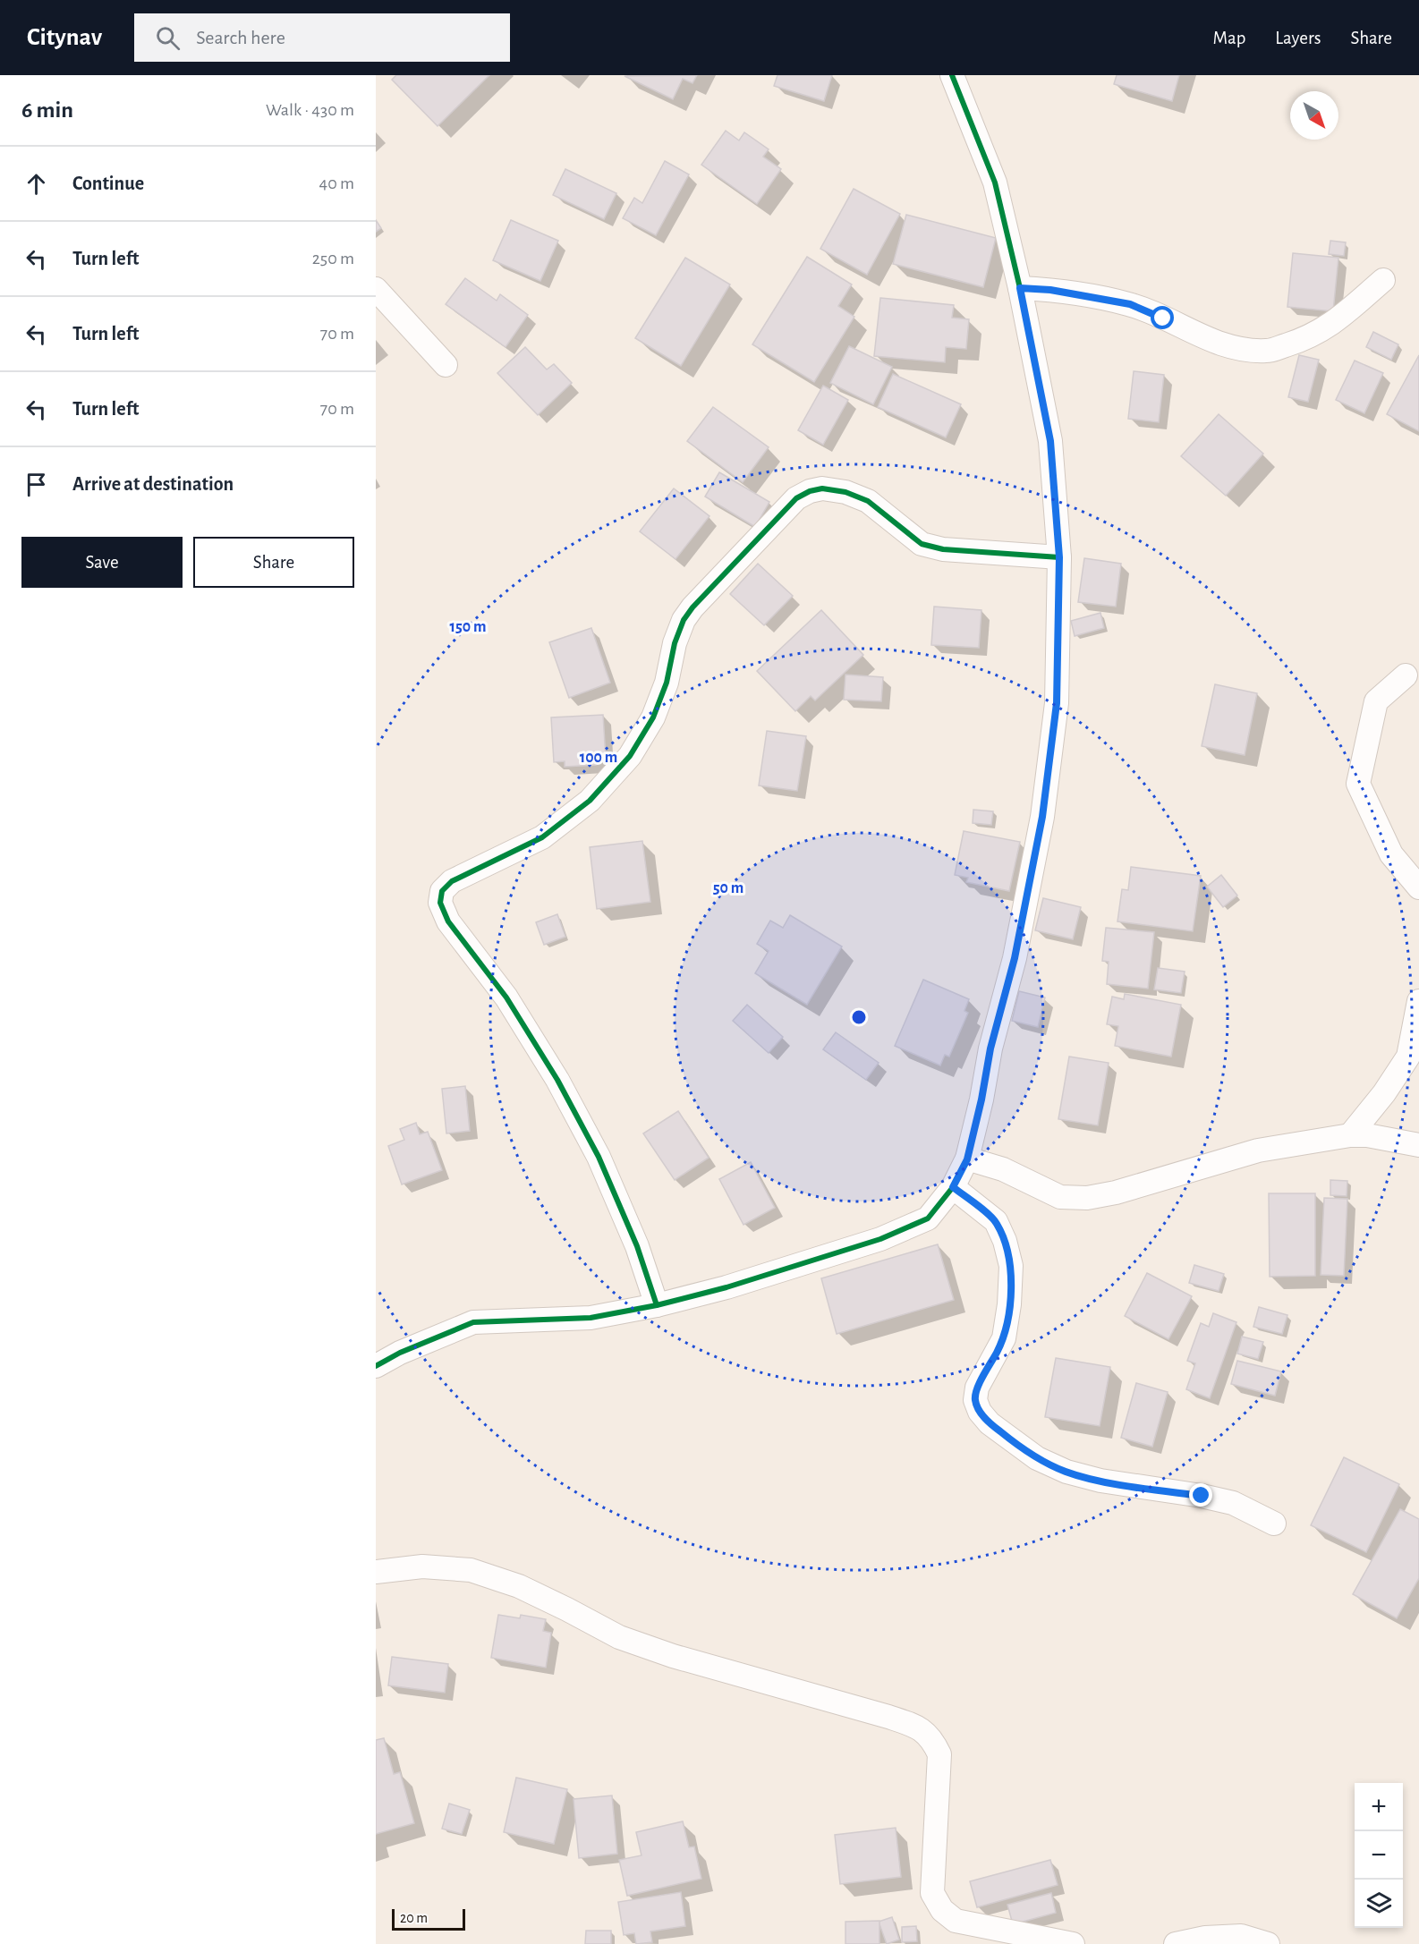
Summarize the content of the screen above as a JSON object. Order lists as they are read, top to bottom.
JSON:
{
  "scale_bar": "20 m",
  "north": "bottom right",
  "page": {
    "header": "Citynav",
    "search": "Search here",
    "nav": ["Map", "Layers", "Share"],
    "heading": ["6 min", "Walk · 430 m"],
    "list": [
      ["Continue", "40 m"],
      ["Turn left", "250 m"],
      ["Turn left", "70 m"],
      ["Turn left", "70 m"],
      "Arrive at destination"
    ],
    "buttons": ["Save", "Share"],
    "map_buttons": ["+", "−"],
    "scale": "20 m"
  },
  "rings": ["150 m", "100 m", "50 m"]
}
